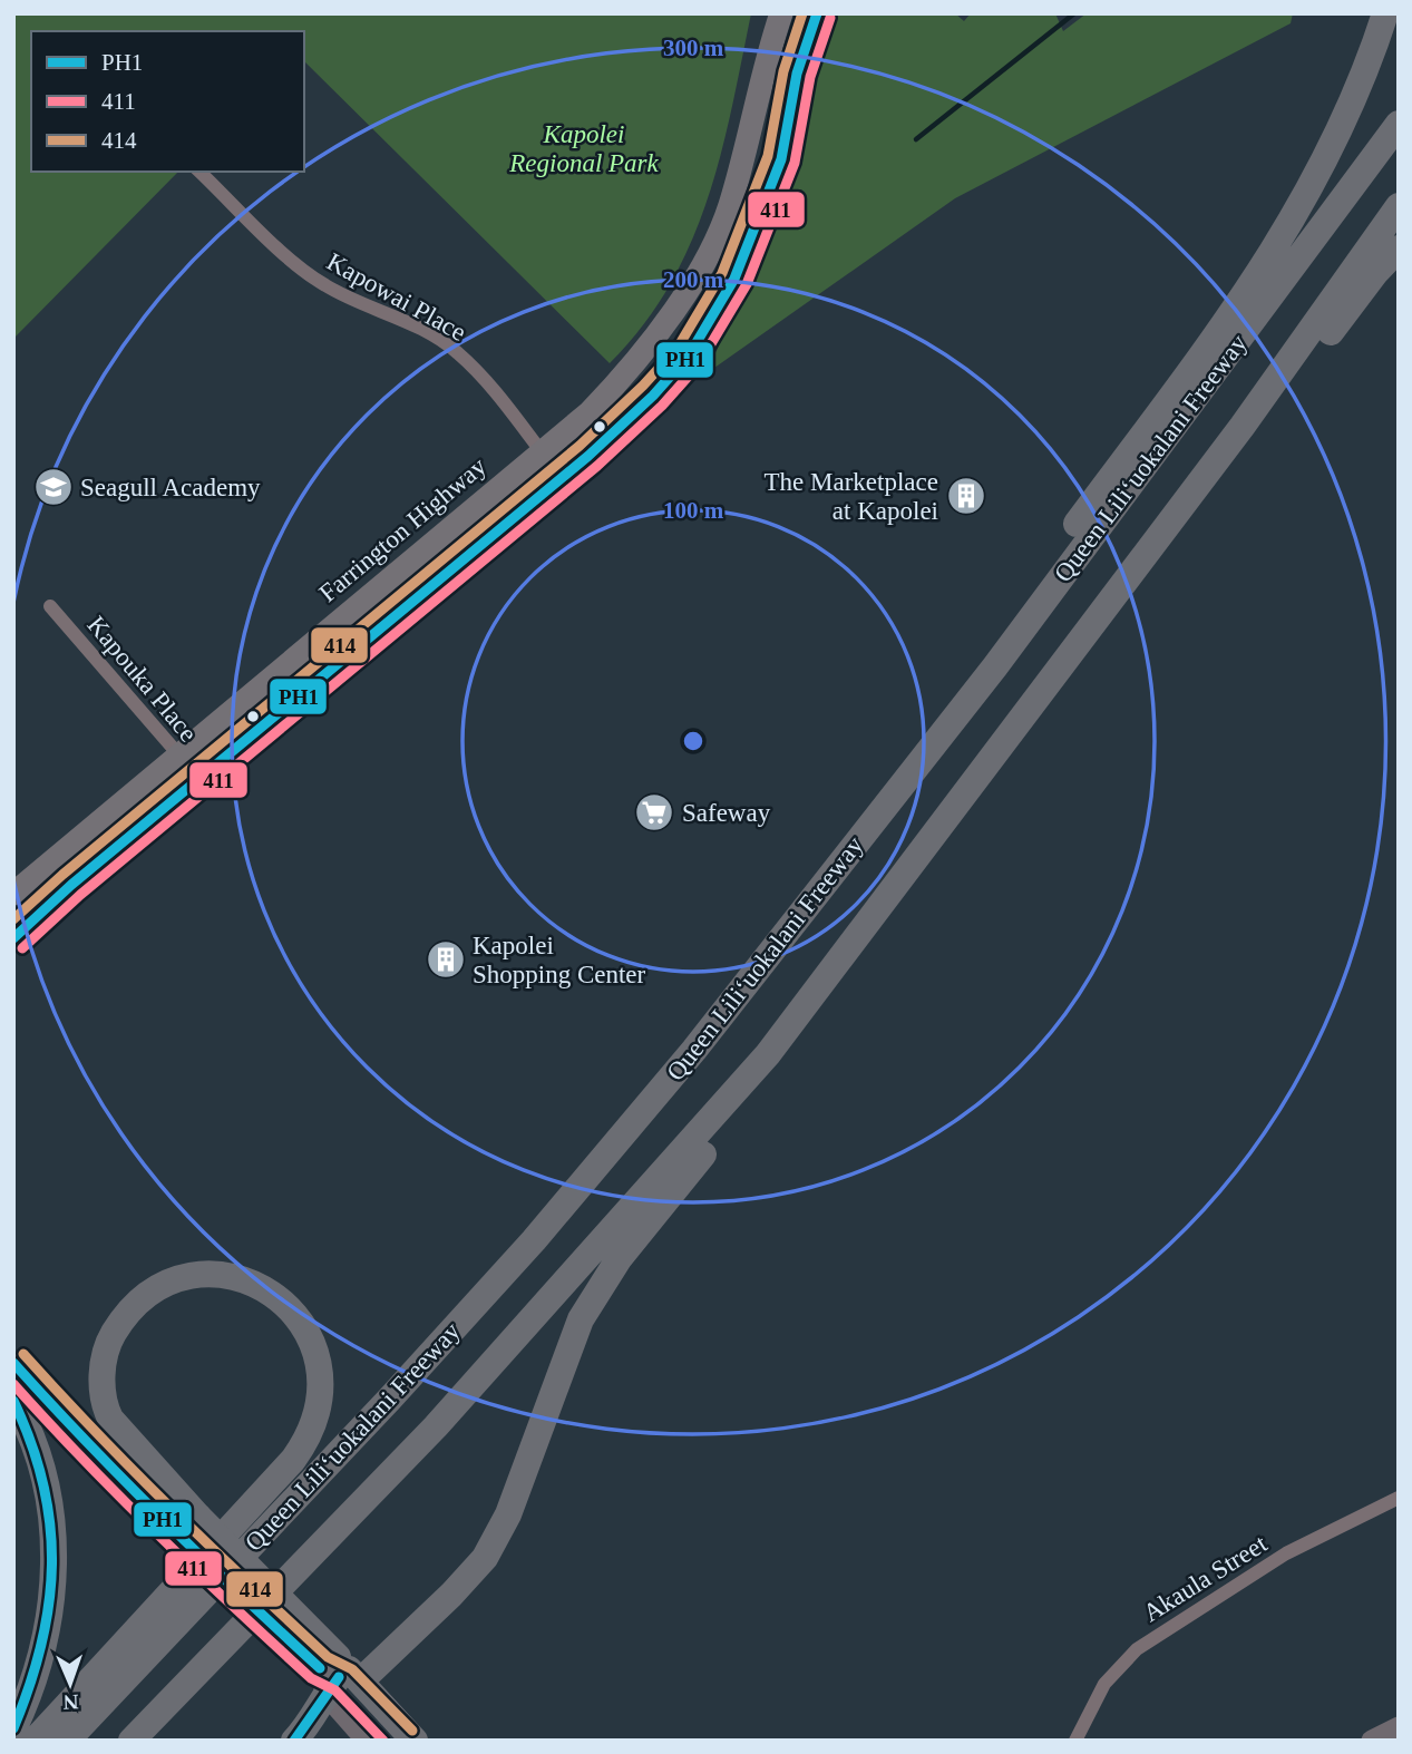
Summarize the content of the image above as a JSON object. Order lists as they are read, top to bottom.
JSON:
{
  "streets": {
    "highway": ["Queen Liliʻuokalani Freeway"],
    "main road": ["Farrington Highway"],
    "street": ["Kapowai Place", "Kapouka Place", "Akaula Street"]
  },
  "crossings": [
    ["Kapowai Place", "Farrington Highway"],
    ["Farrington Highway", "Kapouka Place"]
  ],
  "parks": ["Kapolei Regional Park"],
  "places": {
    "school or university": ["Seagull Academy"],
    "building": ["The Marketplace at Kapolei", "Kapolei Shopping Center"],
    "supermarket": ["Safeway"]
  },
  "lines": ["transit line PH1", "transit line 414", "transit line 411"],
  "legend": ["PH1", "411", "414"],
  "north": "bottom",
  "rings": ["300 m", "200 m", "100 m"]
}
